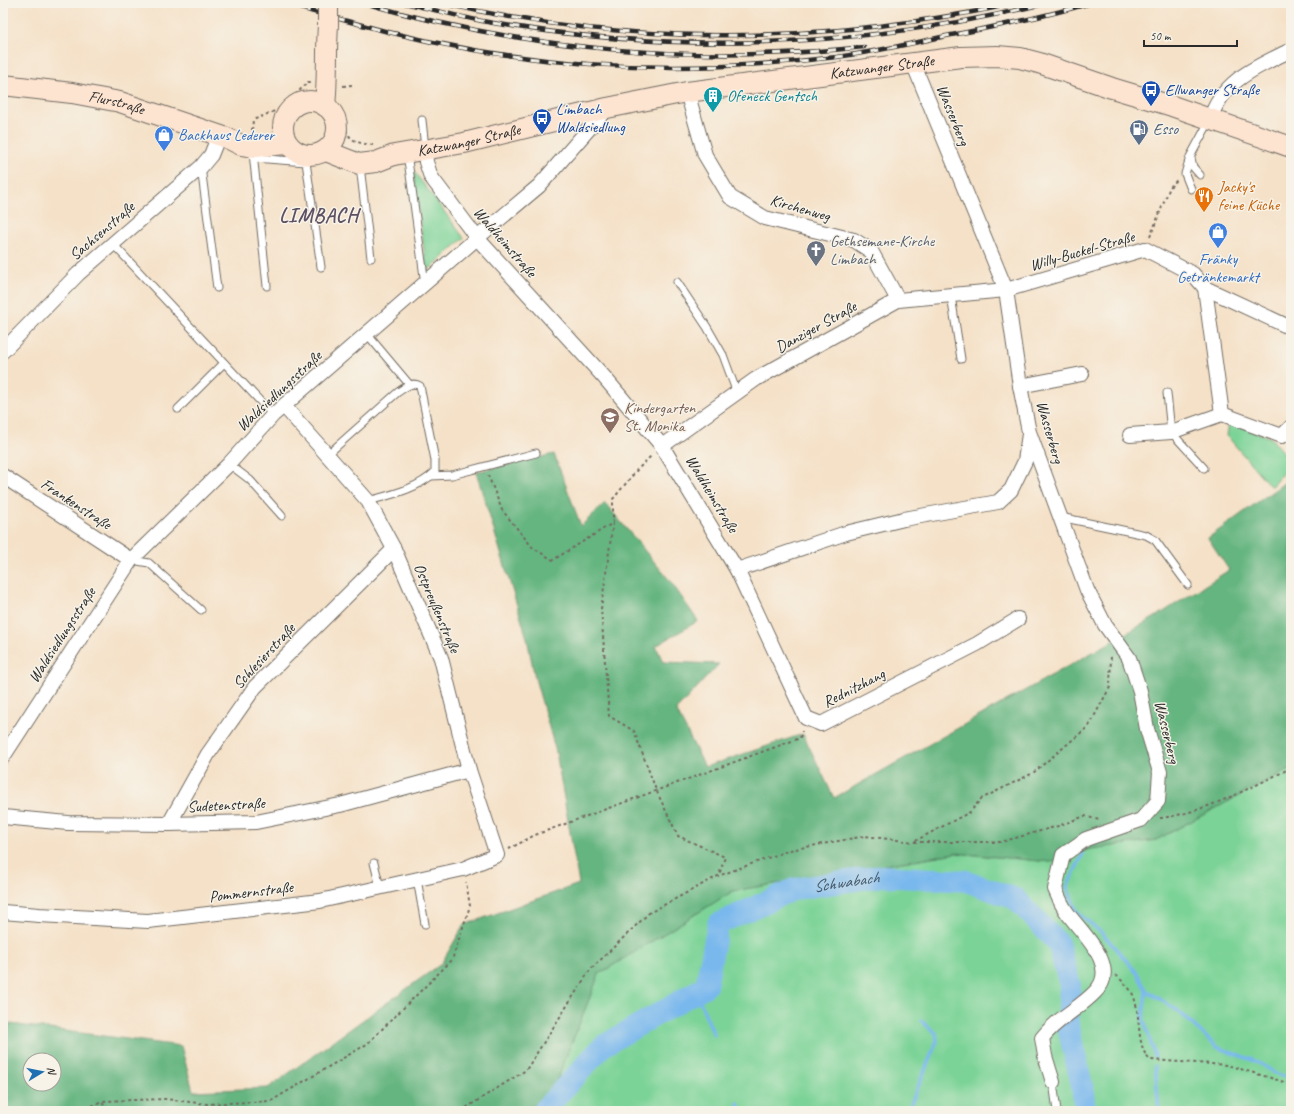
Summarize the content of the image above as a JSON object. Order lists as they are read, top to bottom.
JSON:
{
  "streets": {
    "main road": ["Katzwanger Straße", "Flurstraße"],
    "street": [
      "Wasserberg",
      "Kirchenweg",
      "Sachsenstraße",
      "Waldheimstraße",
      "Willy-Buckel-Straße",
      "Danziger Straße",
      "Waldsiedlungsstraße",
      "Frankenstraße",
      "Ostpreußenstraße",
      "Schlesierstraße",
      "Rednitzhang",
      "Sudetenstraße",
      "Pommernstraße"
    ]
  },
  "crossings": [
    ["Katzwanger Straße", "Flurstraße"],
    ["Katzwanger Straße", "Wasserberg"],
    ["Katzwanger Straße", "Kirchenweg"],
    ["Katzwanger Straße", "Waldheimstraße"],
    ["Katzwanger Straße", "Waldsiedlungsstraße"],
    ["Flurstraße", "Sachsenstraße"],
    ["Wasserberg", "Willy-Buckel-Straße"],
    ["Wasserberg", "Danziger Straße"],
    ["Kirchenweg", "Danziger Straße"],
    ["Waldheimstraße", "Danziger Straße"],
    ["Waldheimstraße", "Waldsiedlungsstraße"],
    ["Waldheimstraße", "Rednitzhang"],
    ["Willy-Buckel-Straße", "Danziger Straße"],
    ["Waldsiedlungsstraße", "Frankenstraße"],
    ["Waldsiedlungsstraße", "Ostpreußenstraße"],
    ["Ostpreußenstraße", "Schlesierstraße"],
    ["Ostpreußenstraße", "Sudetenstraße"],
    ["Ostpreußenstraße", "Pommernstraße"],
    ["Schlesierstraße", "Sudetenstraße"]
  ],
  "districts": ["LIMBACH"],
  "water": ["Schwabach"],
  "places": {
    "bus stop": ["Ellwanger Straße", "Limbach Waldsiedlung"],
    "building": ["Ofeneck Gentsch"],
    "fuel station": ["Esso"],
    "shop": ["Backhaus Lederer", "Fränky Getränkemarkt"],
    "restaurant": ["Jacky's feine Küche"],
    "church": ["Gethsemane-Kirche Limbach"],
    "school or university": ["Kindergarten St. Monika"]
  },
  "scale_bar": "50 m",
  "north": "right"
}
